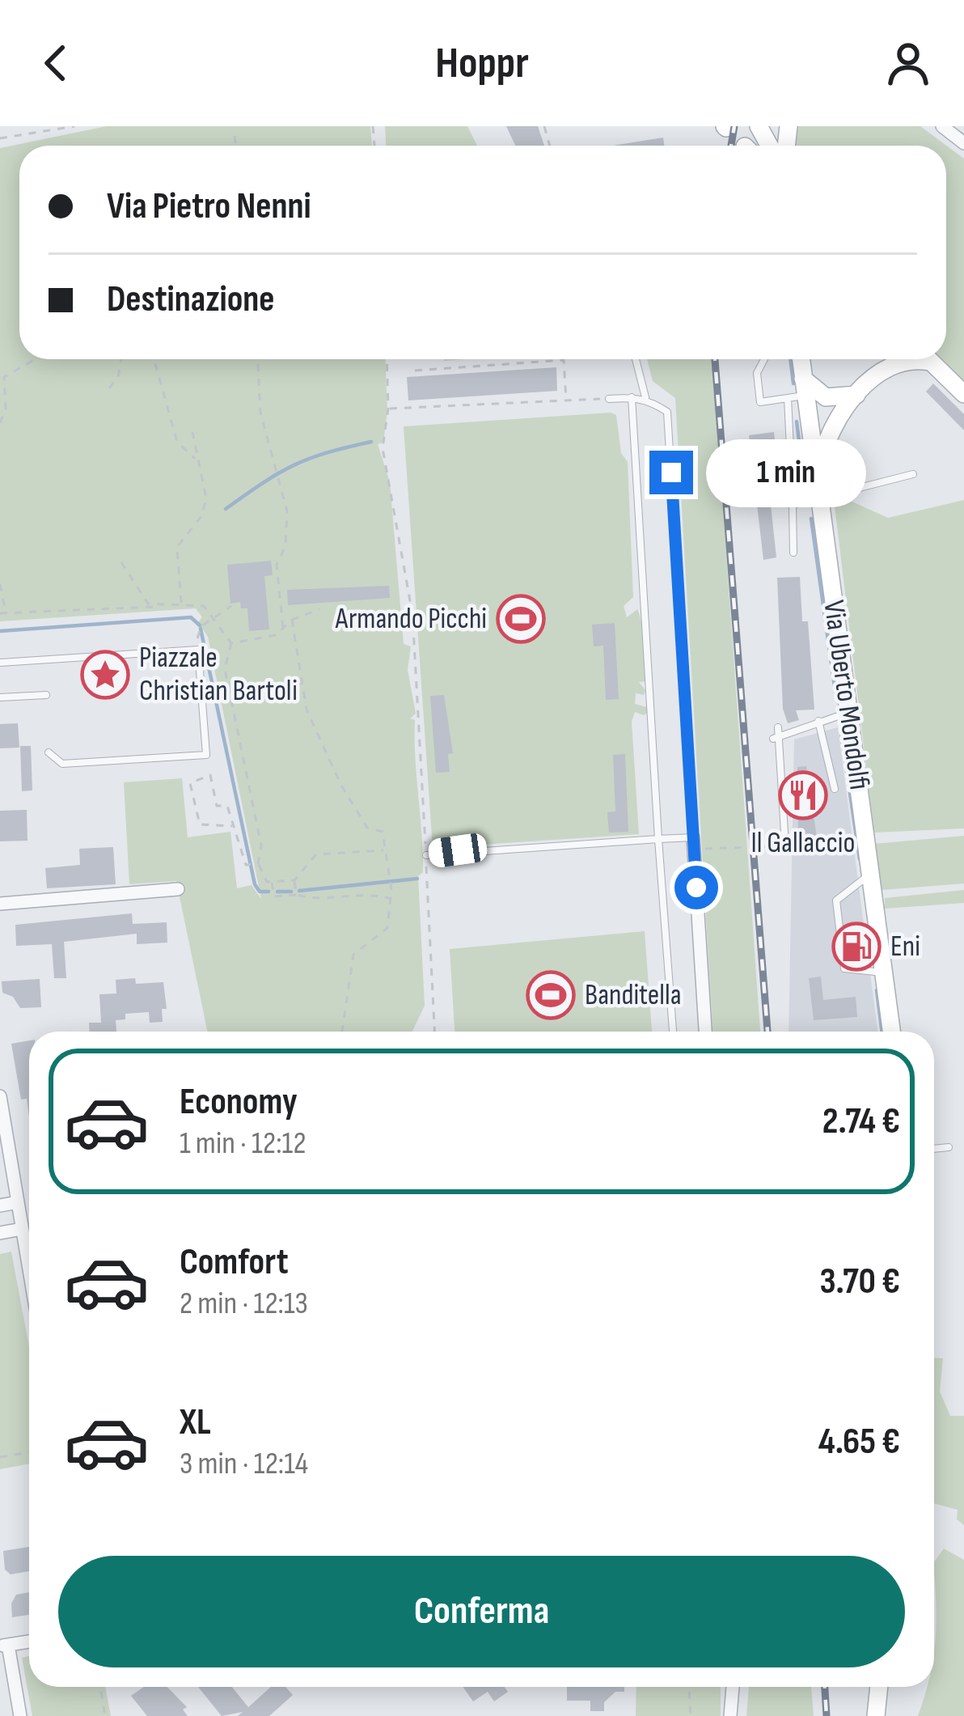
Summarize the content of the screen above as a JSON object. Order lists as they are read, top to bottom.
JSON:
{
  "streets": {
    "main road": ["Via Uberto Mondolfi"]
  },
  "places": {
    "sports": ["Armando Picchi", "Banditella"],
    "place": ["Piazzale Christian Bartoli"],
    "restaurant": ["Il Gallaccio"],
    "fuel station": ["Eni"]
  },
  "page": {
    "header": "Hoppr",
    "banner": ["Via Pietro Nenni", "Destinazione"],
    "bubble": "1 min",
    "list": [
      {
        "name": "Economy",
        "note": "1 min · 12:12",
        "value": "2.74 €"
      },
      {
        "name": "Comfort",
        "note": "2 min · 12:13",
        "value": "3.70 €"
      },
      {
        "name": "XL",
        "note": "3 min · 12:14",
        "value": "4.65 €"
      }
    ],
    "buttons": "Conferma"
  }
}
